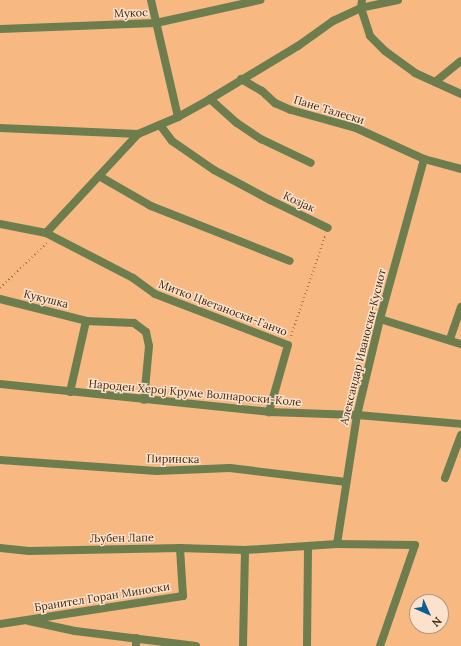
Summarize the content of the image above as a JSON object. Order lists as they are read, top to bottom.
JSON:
{
  "streets": {
    "street": [
      "Мукос",
      "Пане Талески",
      "Козјак",
      "Кукушка",
      "Митко Цветаноски-Ганчо",
      "Александар Иваноски-Кусиот",
      "Народен Херој Круме Волнароски-Коле",
      "Пиринска",
      "Љубен Лапе",
      "Бранител Горан Миноски"
    ]
  },
  "crossings": [
    ["Пане Талески", "Александар Иваноски-Кусиот"],
    ["Кукушка", "Народен Херој Круме Волнароски-Коле"],
    ["Митко Цветаноски-Ганчо", "Народен Херој Круме Волнароски-Коле"],
    ["Александар Иваноски-Кусиот", "Народен Херој Круме Волнароски-Коле"],
    ["Александар Иваноски-Кусиот", "Пиринска"],
    ["Александар Иваноски-Кусиот", "Љубен Лапе"],
    ["Љубен Лапе", "Бранител Горан Миноски"]
  ],
  "north": "bottom right"
}
